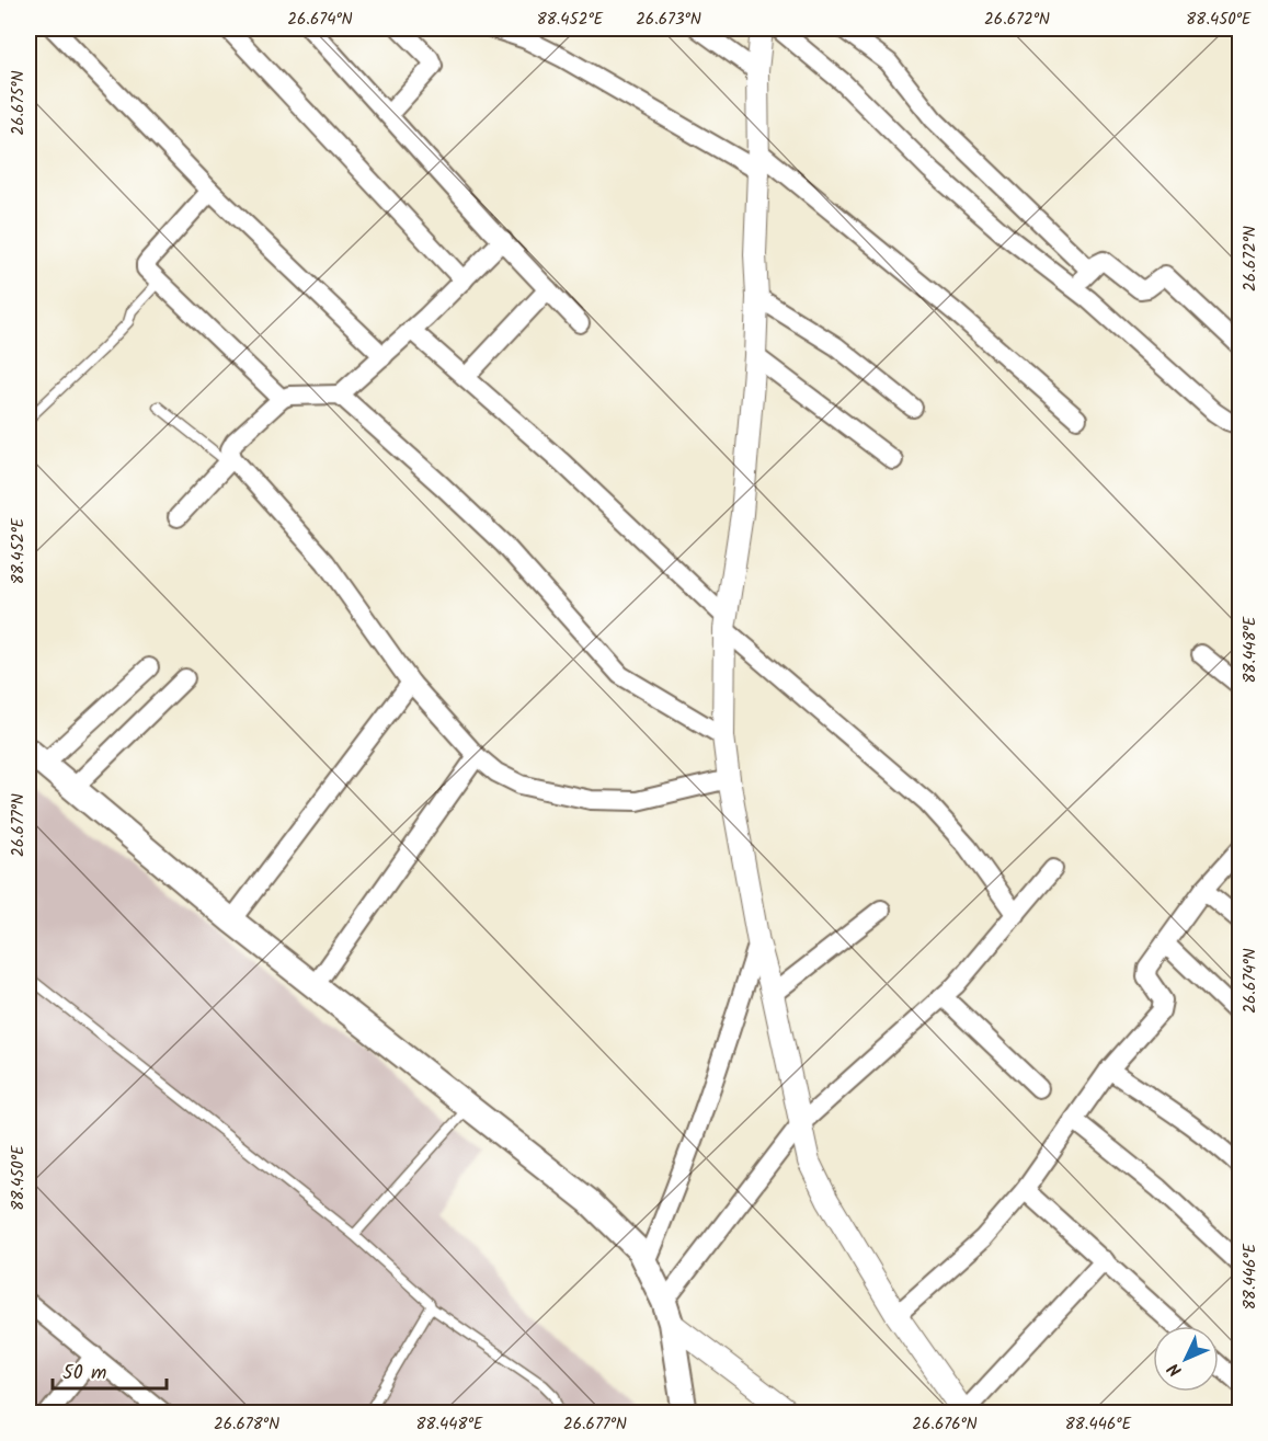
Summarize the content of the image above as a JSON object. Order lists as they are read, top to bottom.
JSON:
{
  "scale_bar": "50 m",
  "north": "bottom left",
  "coordinates": [
    "26.674°N",
    "88.452°E",
    "26.673°N",
    "26.672°N",
    "88.450°E",
    "26.675°N",
    "88.448°E",
    "26.677°N",
    "88.446°E",
    "26.678°N",
    "26.676°N"
  ]
}
